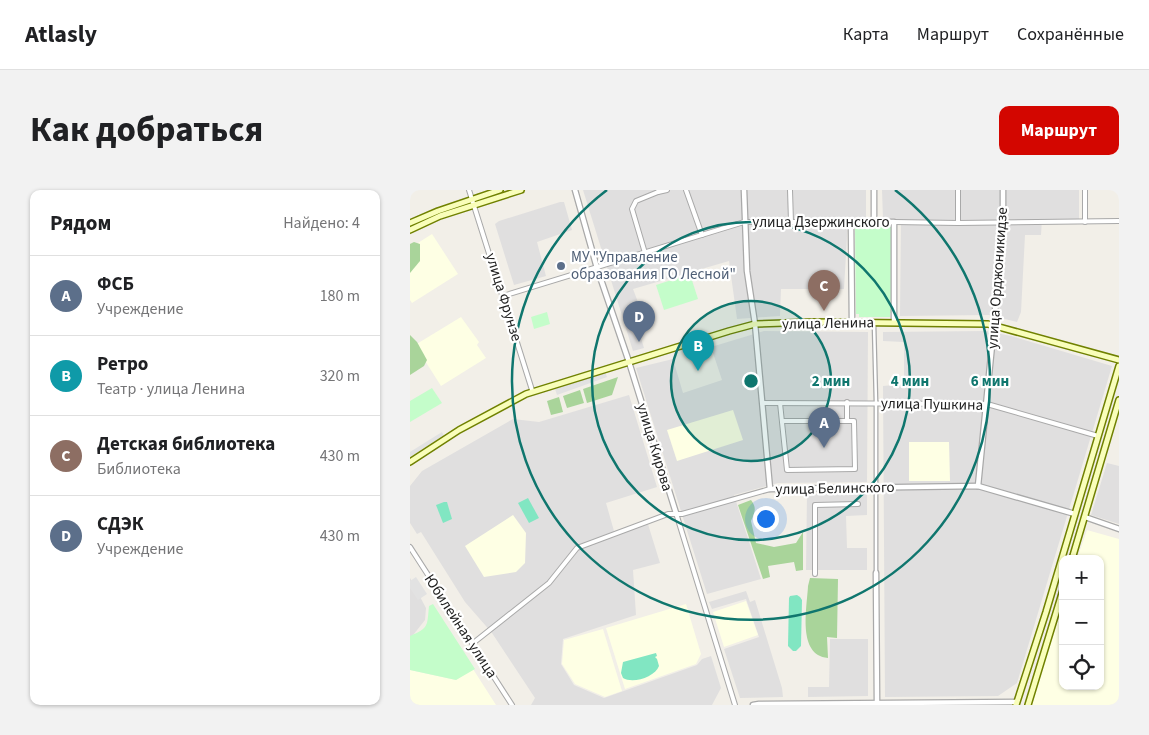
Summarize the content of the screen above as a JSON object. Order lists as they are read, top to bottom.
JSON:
{
  "streets": {
    "main road": ["улица Ленина", "улица Белинского"],
    "street": [
      "улица Дзержинского",
      "улица Орджоникидзе",
      "улица Фрунзе",
      "улица Пушкина",
      "улица Кирова",
      "Юбилейная улица"
    ]
  },
  "crossings": [
    ["улица Дзержинского", "улица Орджоникидзе"],
    ["улица Дзержинского", "улица Фрунзе"],
    ["улица Дзержинского", "улица Кирова"],
    ["улица Орджоникидзе", "улица Ленина"],
    ["улица Орджоникидзе", "улица Пушкина"],
    ["улица Орджоникидзе", "улица Белинского"],
    ["улица Фрунзе", "улица Ленина"],
    ["улица Ленина", "улица Кирова"],
    ["улица Кирова", "улица Белинского"],
    ["улица Белинского", "Юбилейная улица"]
  ],
  "places": ["МУ \"Управление образования ГО Лесной\""],
  "page": {
    "header": "Atlasly",
    "nav": ["Карта", "Маршрут", "Сохранённые"],
    "title": "Как добраться",
    "buttons": "Маршрут",
    "heading": ["Рядом", "Найдено: 4"],
    "list": [
      {
        "mark": "A",
        "name": "ФСБ",
        "note": "Учреждение",
        "value": "180 m"
      },
      {
        "mark": "B",
        "name": "Ретро",
        "note": "Театр · улица Ленина",
        "value": "320 m"
      },
      {
        "mark": "C",
        "name": "Детская библиотека",
        "note": "Библиотека",
        "value": "430 m"
      },
      {
        "mark": "D",
        "name": "СДЭК",
        "note": "Учреждение",
        "value": "430 m"
      }
    ],
    "pins": [
      "C",
      "D",
      "B",
      "A"
    ],
    "map_buttons": ["+", "−"]
  },
  "rings": ["2 мин", "4 мин", "6 мин"]
}
